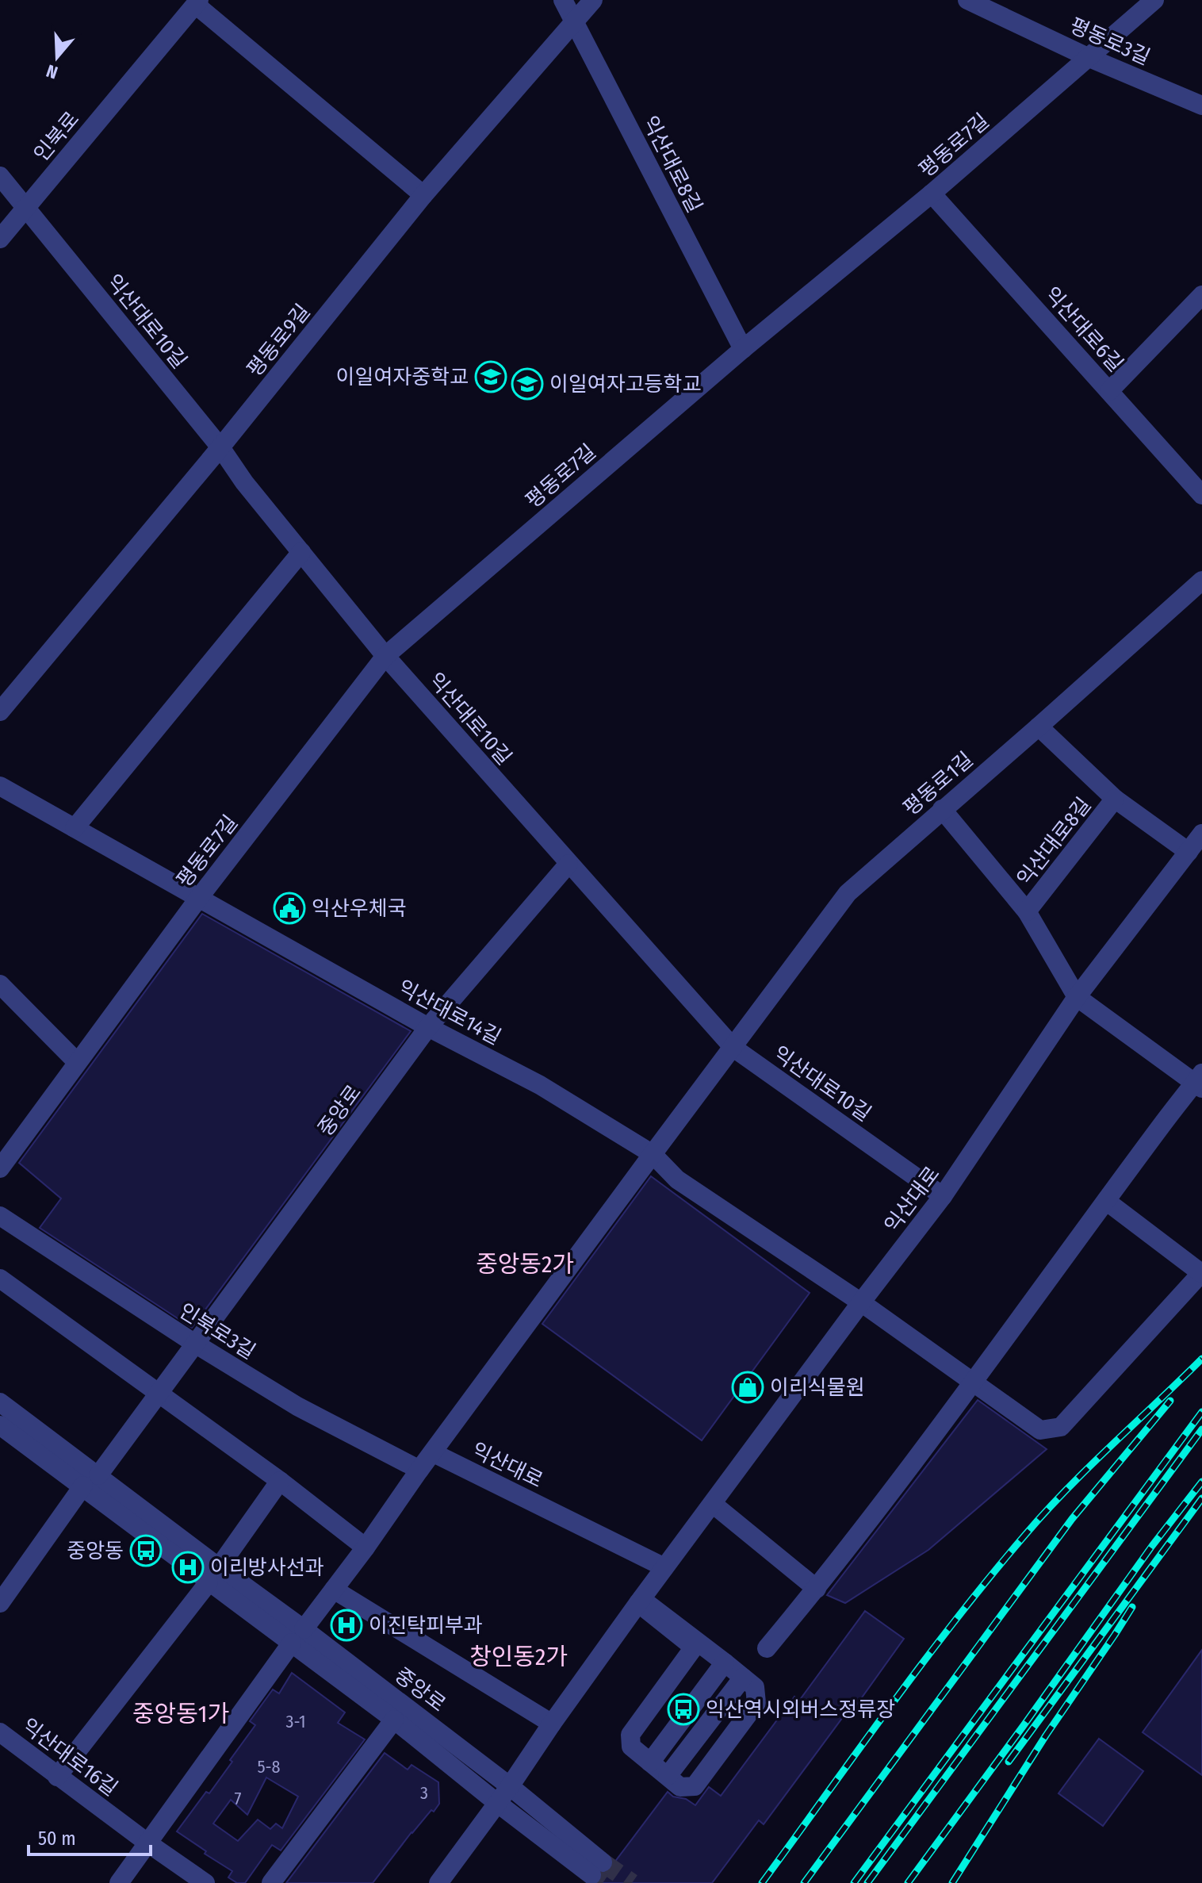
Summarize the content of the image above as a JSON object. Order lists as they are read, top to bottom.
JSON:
{
  "streets": {
    "street": [
      "평동로3길",
      "인북로",
      "평동로7길",
      "익산대로8길",
      "익산대로10길",
      "익산대로6길",
      "평동로9길",
      "평동로1길",
      "익산대로14길",
      "중앙로",
      "익산대로",
      "인북로3길",
      "익산대로16길"
    ]
  },
  "crossings": [
    ["평동로3길", "평동로7길"],
    ["인북로", "익산대로10길"],
    ["인북로", "평동로9길"],
    ["평동로7길", "익산대로8길"],
    ["평동로7길", "익산대로10길"],
    ["평동로7길", "익산대로6길"],
    ["평동로7길", "익산대로14길"],
    ["익산대로8길", "평동로9길"],
    ["익산대로8길", "평동로1길"],
    ["익산대로8길", "익산대로"],
    ["익산대로10길", "평동로9길"],
    ["익산대로10길", "평동로1길"],
    ["익산대로10길", "중앙로"],
    ["익산대로10길", "익산대로"],
    ["익산대로14길", "중앙로"],
    ["익산대로14길", "익산대로"],
    ["중앙로", "익산대로"],
    ["중앙로", "인북로3길"]
  ],
  "districts": ["중앙동2가", "창인동2가", "중앙동1가"],
  "places": {
    "school or university": ["이일여자중학교", "이일여자고등학교"],
    "public building": ["익산우체국"],
    "shop": ["이리식물원"],
    "bus stop": ["중앙동", "익산역시외버스정류장"],
    "hospital": ["이리방사선과", "이진탁피부과"]
  },
  "house_numbers": [
    "3-1",
    "5-8",
    "3",
    "7"
  ],
  "scale_bar": "50 m",
  "north": "bottom"
}
